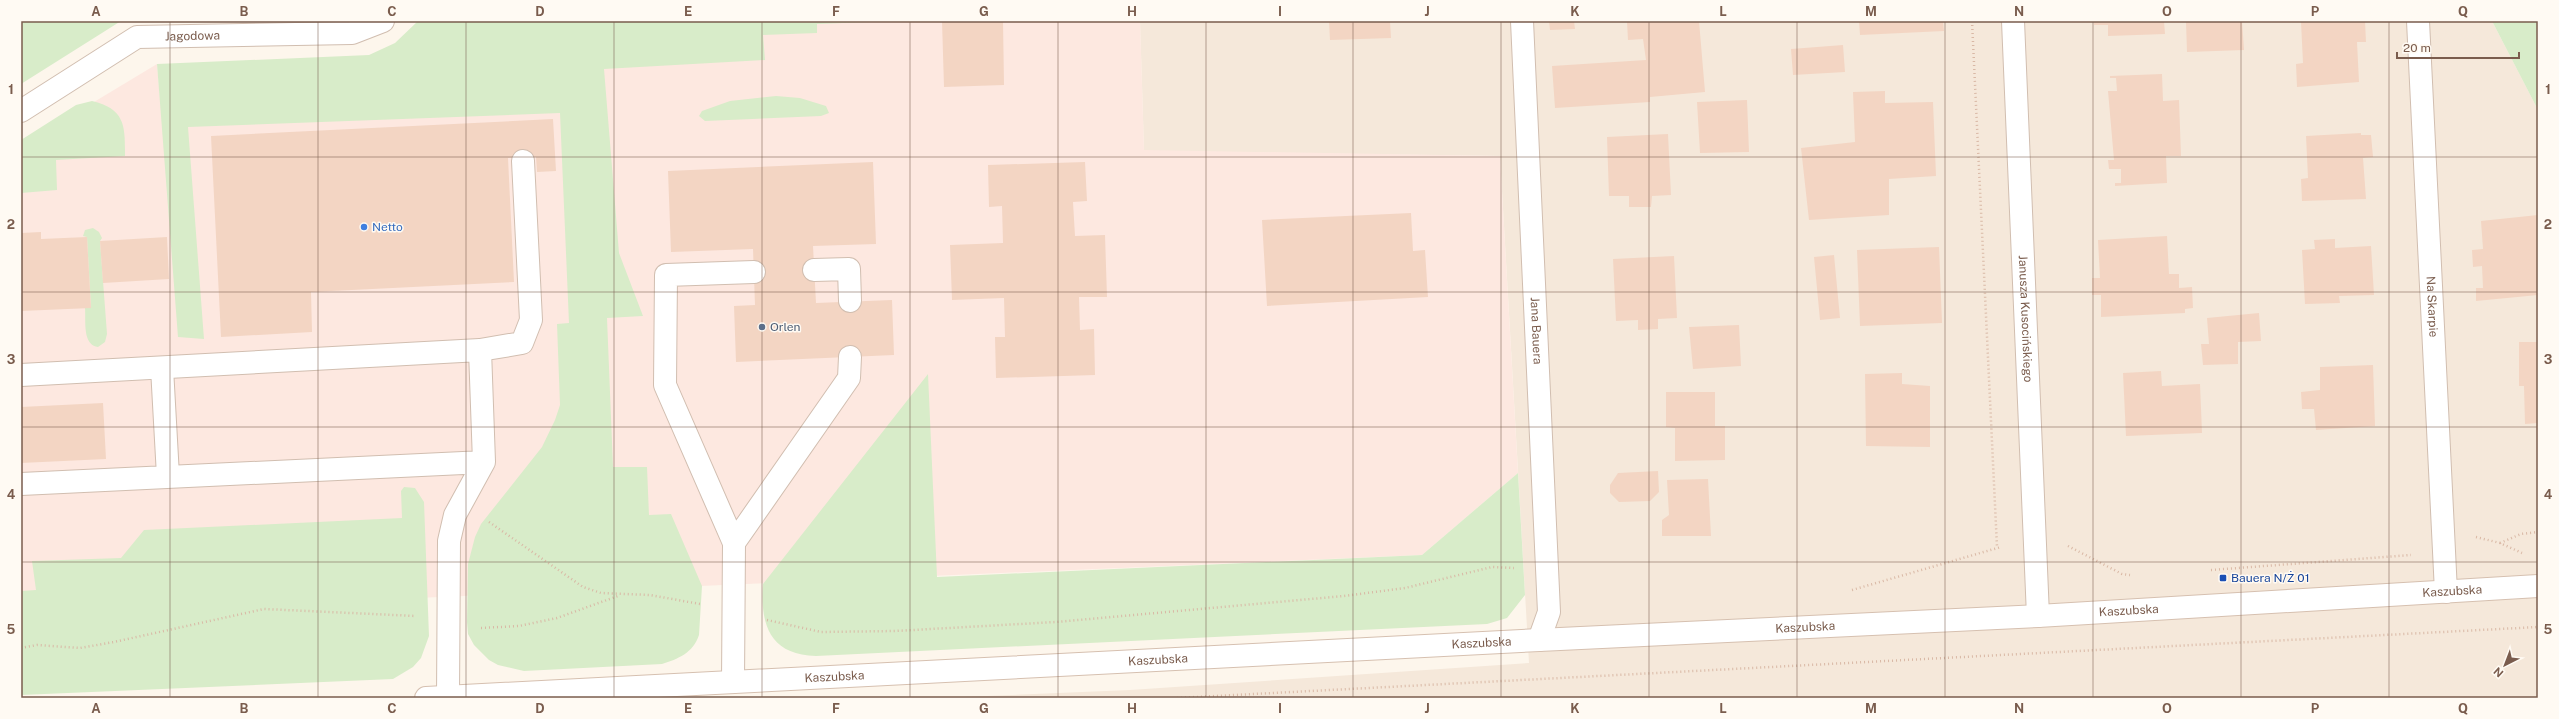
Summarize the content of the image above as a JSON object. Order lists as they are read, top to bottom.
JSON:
{
  "streets": {
    "street": [
      "Jagodowa",
      "Na Skarpie",
      "Janusza Kusocińskiego",
      "Jana Bauera",
      "Kaszubska"
    ]
  },
  "crossings": [
    ["Na Skarpie", "Kaszubska"],
    ["Janusza Kusocińskiego", "Kaszubska"],
    ["Jana Bauera", "Kaszubska"]
  ],
  "places": {
    "other": ["Netto", "Orlen"],
    "transit": ["Bauera N/Ż 01"]
  },
  "scale_bar": "20 m",
  "north": "bottom left",
  "grid": {
    "columns": [
      "A",
      "B",
      "C",
      "D",
      "E",
      "F",
      "G",
      "H",
      "I",
      "J",
      "K",
      "L",
      "M",
      "N",
      "O",
      "P",
      "Q"
    ],
    "rows": [
      "1",
      "2",
      "3",
      "4",
      "5"
    ]
  }
}
